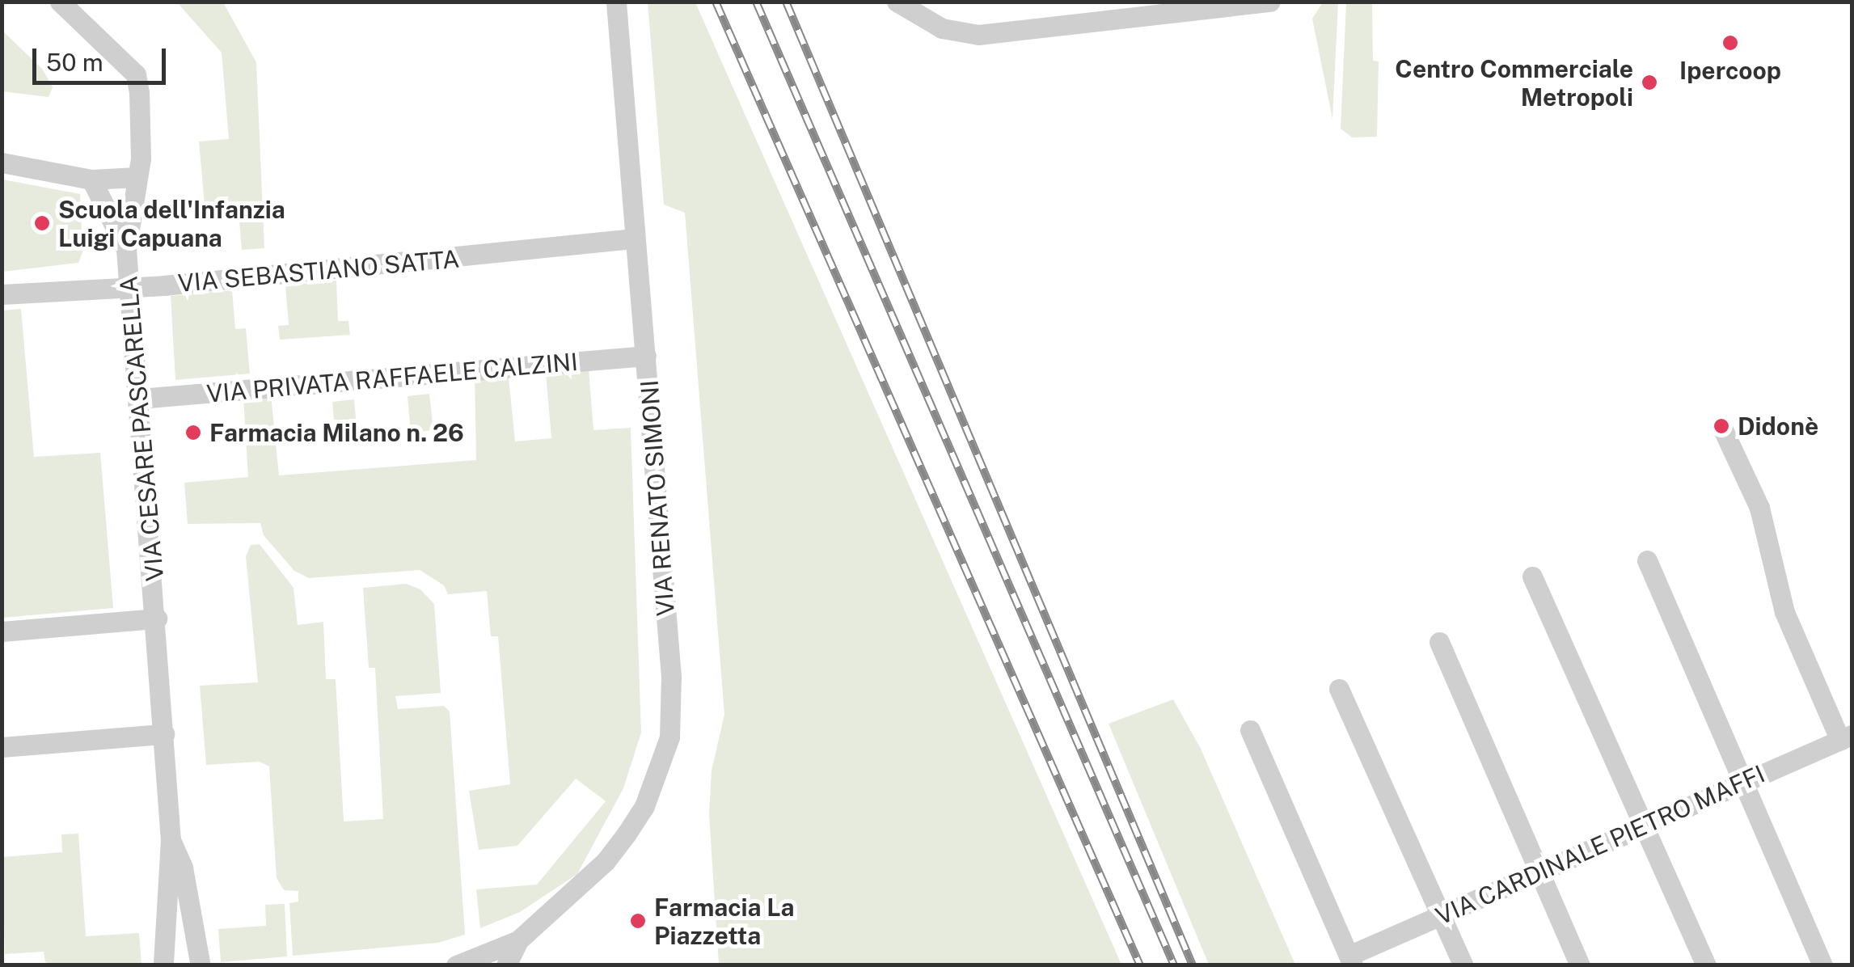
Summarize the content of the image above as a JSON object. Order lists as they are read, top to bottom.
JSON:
{
  "streets": {
    "street": [
      "VIA SEBASTIANO SATTA",
      "VIA PRIVATA RAFFAELE CALZINI",
      "VIA CESARE PASCARELLA",
      "VIA RENATO SIMONI",
      "VIA CARDINALE PIETRO MAFFI"
    ]
  },
  "crossings": [
    ["VIA SEBASTIANO SATTA", "VIA CESARE PASCARELLA"],
    ["VIA SEBASTIANO SATTA", "VIA RENATO SIMONI"],
    ["VIA PRIVATA RAFFAELE CALZINI", "VIA CESARE PASCARELLA"],
    ["VIA PRIVATA RAFFAELE CALZINI", "VIA RENATO SIMONI"]
  ],
  "places": [
    "Ipercoop",
    "Centro Commerciale Metropoli",
    "Scuola dell'Infanzia Luigi Capuana",
    "Didonè",
    "Farmacia Milano n. 26",
    "Farmacia La Piazzetta"
  ],
  "scale_bar": "50 m"
}
